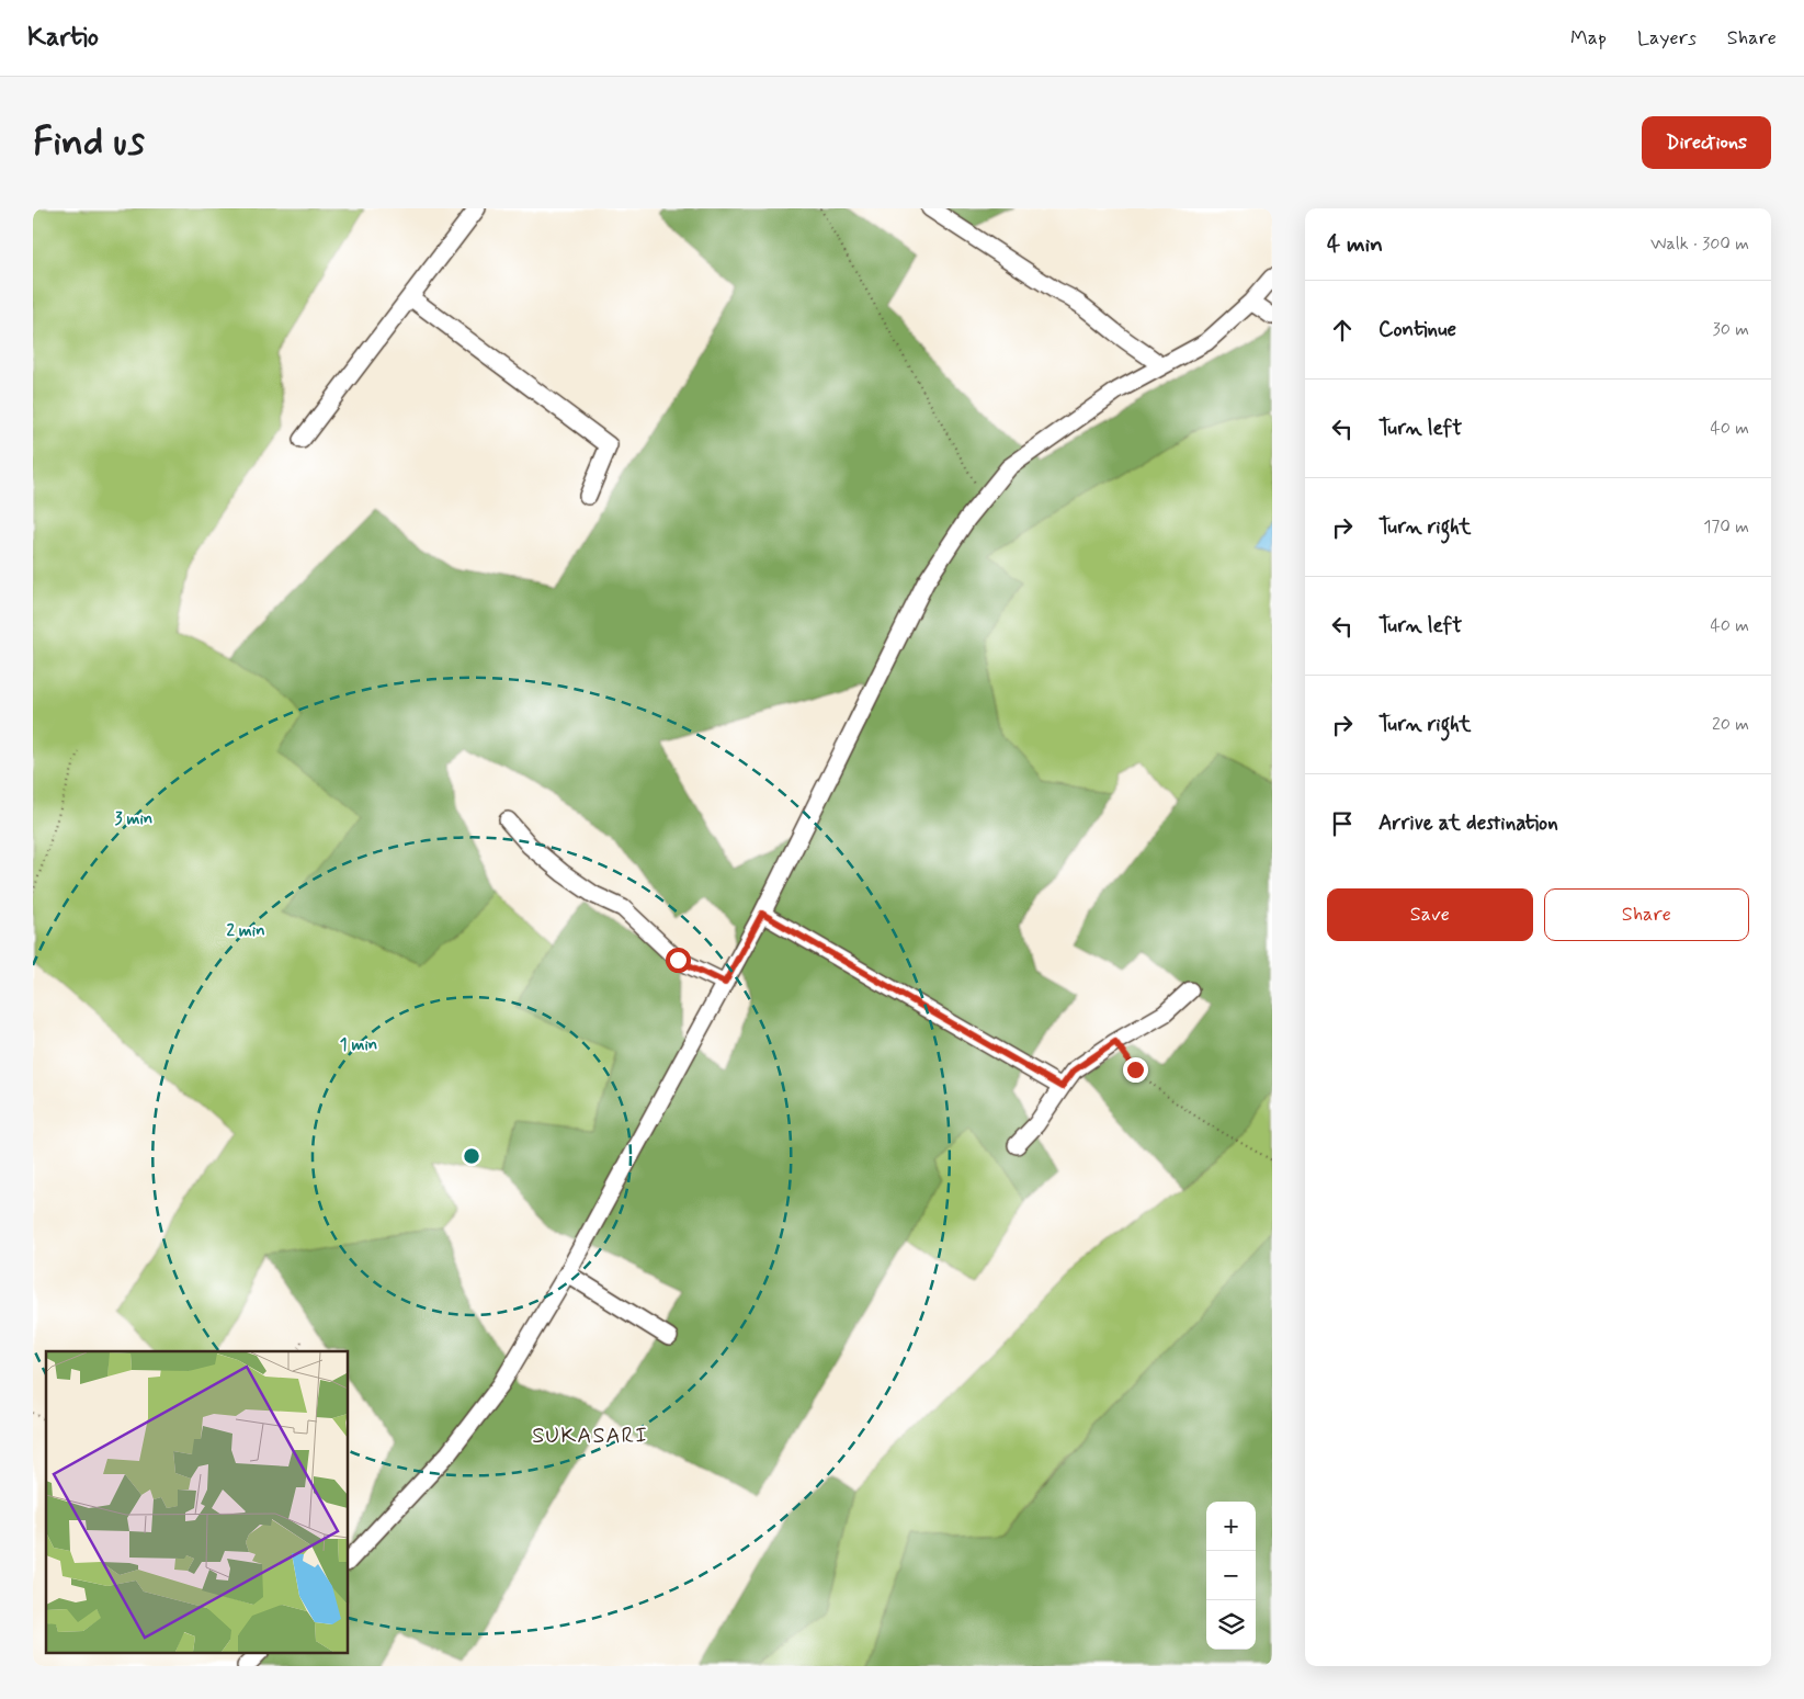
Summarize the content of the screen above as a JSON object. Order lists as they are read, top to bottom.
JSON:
{
  "districts": ["SUKASARI"],
  "page": {
    "header": "Kartio",
    "nav": ["Map", "Layers", "Share"],
    "buttons": [
      "Directions",
      ["Save", "Share"]
    ],
    "title": "Find us",
    "heading": ["4 min", "Walk · 300 m"],
    "list": [
      ["Continue", "30 m"],
      ["Turn left", "40 m"],
      ["Turn right", "170 m"],
      ["Turn left", "40 m"],
      ["Turn right", "20 m"],
      "Arrive at destination"
    ],
    "map_buttons": ["+", "−"]
  },
  "rings": ["3 min", "2 min", "1 min"]
}
